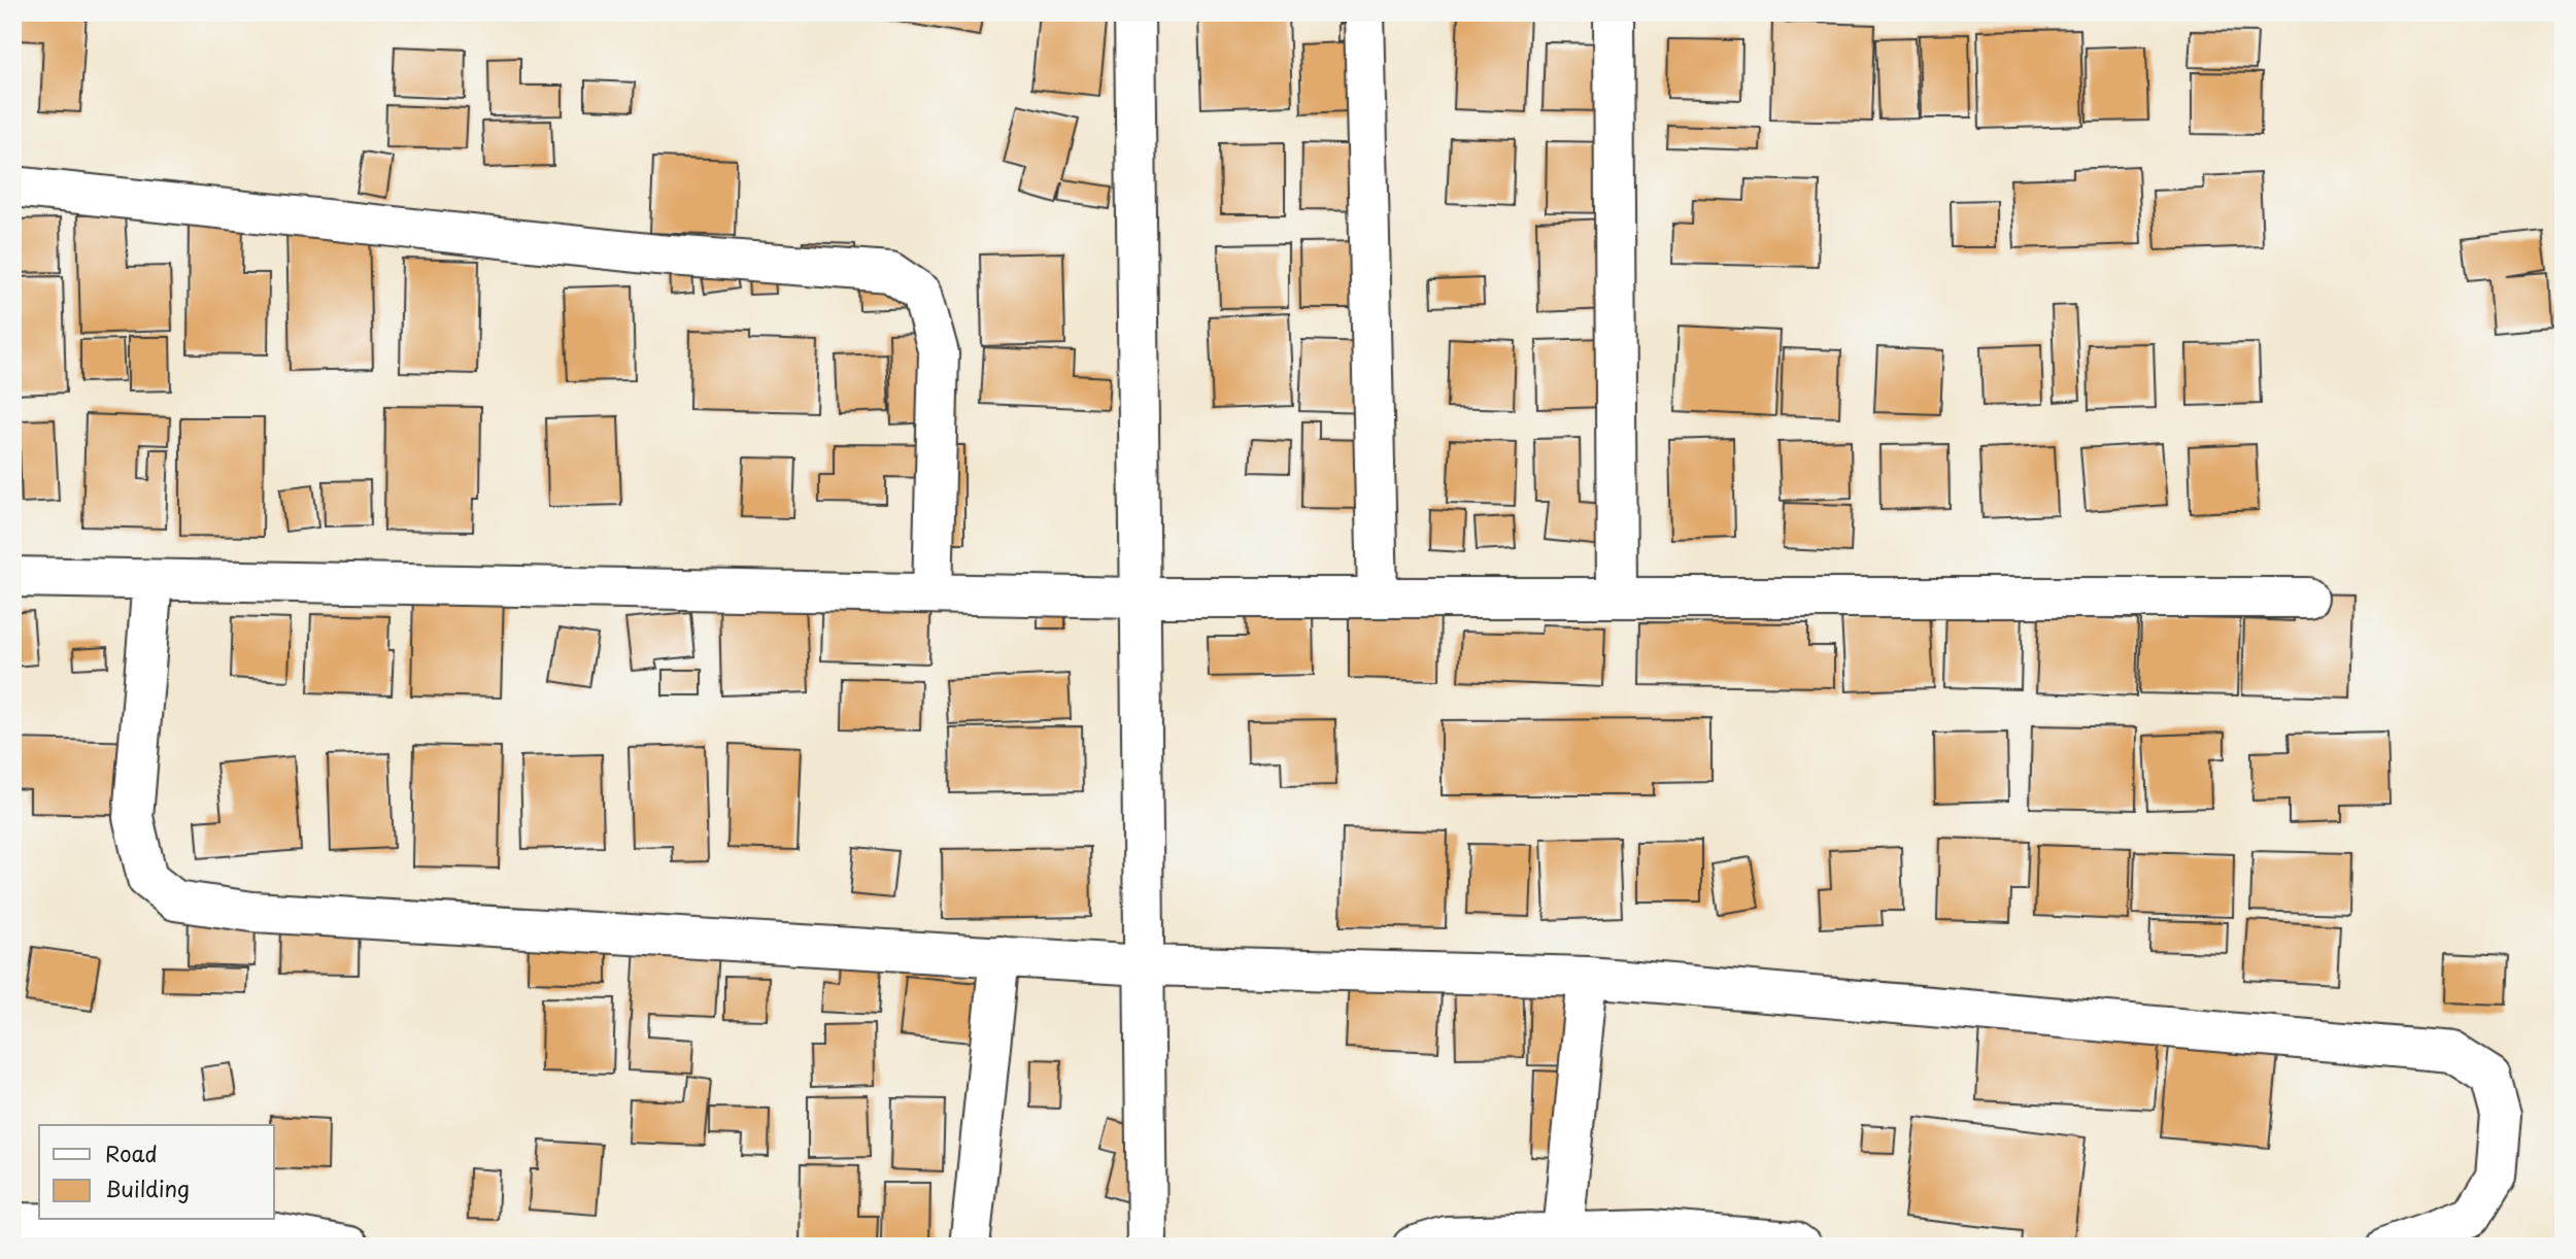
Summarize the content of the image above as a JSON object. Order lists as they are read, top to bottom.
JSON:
{
  "legend": ["Road", "Building"]
}
